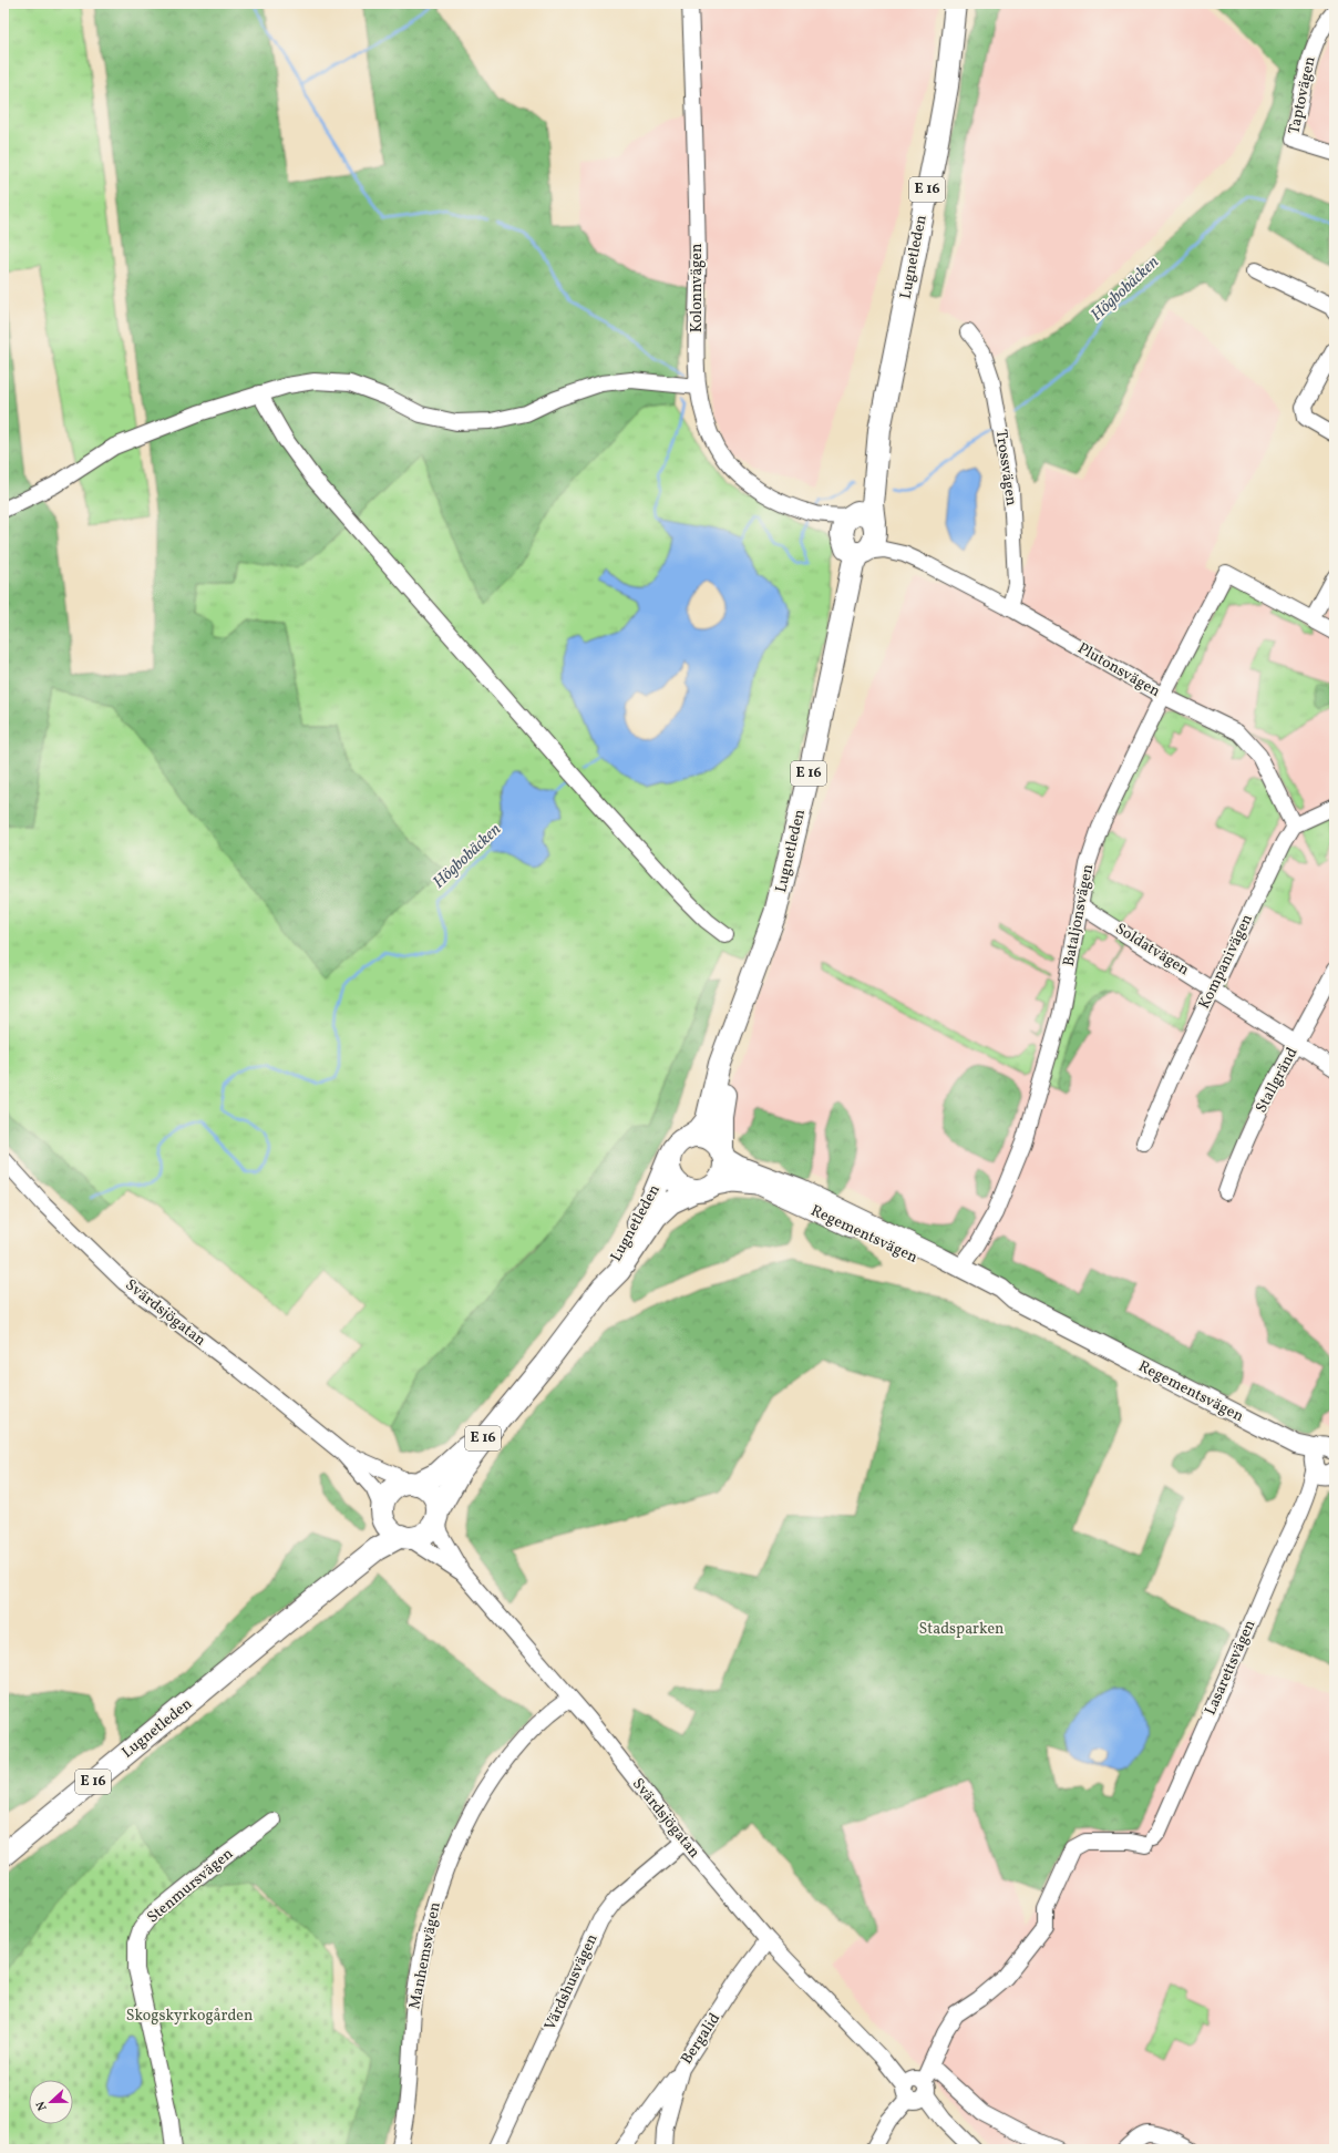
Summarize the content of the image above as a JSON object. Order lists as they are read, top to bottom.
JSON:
{
  "streets": {
    "highway": ["E 16", "Lugnetleden"],
    "main road": ["Regementsvägen"],
    "street": [
      "Taptovägen",
      "Kolonnvägen",
      "Trossvägen",
      "Plutonsvägen",
      "Bataljonsvägen",
      "Soldatvägen",
      "Kompanivägen",
      "Stallgränd",
      "Svärdsjögatan",
      "Lasarettsvägen",
      "Stenmursvägen",
      "Manhemsvägen",
      "Värdshusvägen",
      "Bergalid"
    ]
  },
  "crossings": [
    ["E 16", "Lugnetleden"],
    ["E 16", "Kolonnvägen"],
    ["E 16", "Plutonsvägen"],
    ["E 16", "Regementsvägen"],
    ["E 16", "Svärdsjögatan"],
    ["Lugnetleden", "Kolonnvägen"],
    ["Lugnetleden", "Plutonsvägen"],
    ["Lugnetleden", "Regementsvägen"],
    ["Lugnetleden", "Svärdsjögatan"],
    ["Kolonnvägen", "Plutonsvägen"],
    ["Trossvägen", "Plutonsvägen"],
    ["Plutonsvägen", "Bataljonsvägen"],
    ["Plutonsvägen", "Kompanivägen"],
    ["Bataljonsvägen", "Soldatvägen"],
    ["Bataljonsvägen", "Regementsvägen"],
    ["Soldatvägen", "Kompanivägen"],
    ["Soldatvägen", "Stallgränd"],
    ["Regementsvägen", "Lasarettsvägen"],
    ["Svärdsjögatan", "Manhemsvägen"],
    ["Svärdsjögatan", "Värdshusvägen"],
    ["Svärdsjögatan", "Bergalid"]
  ],
  "water": ["Högbobäcken"],
  "parks": ["Stadsparken", "Skogskyrkogården"],
  "north": "left"
}
